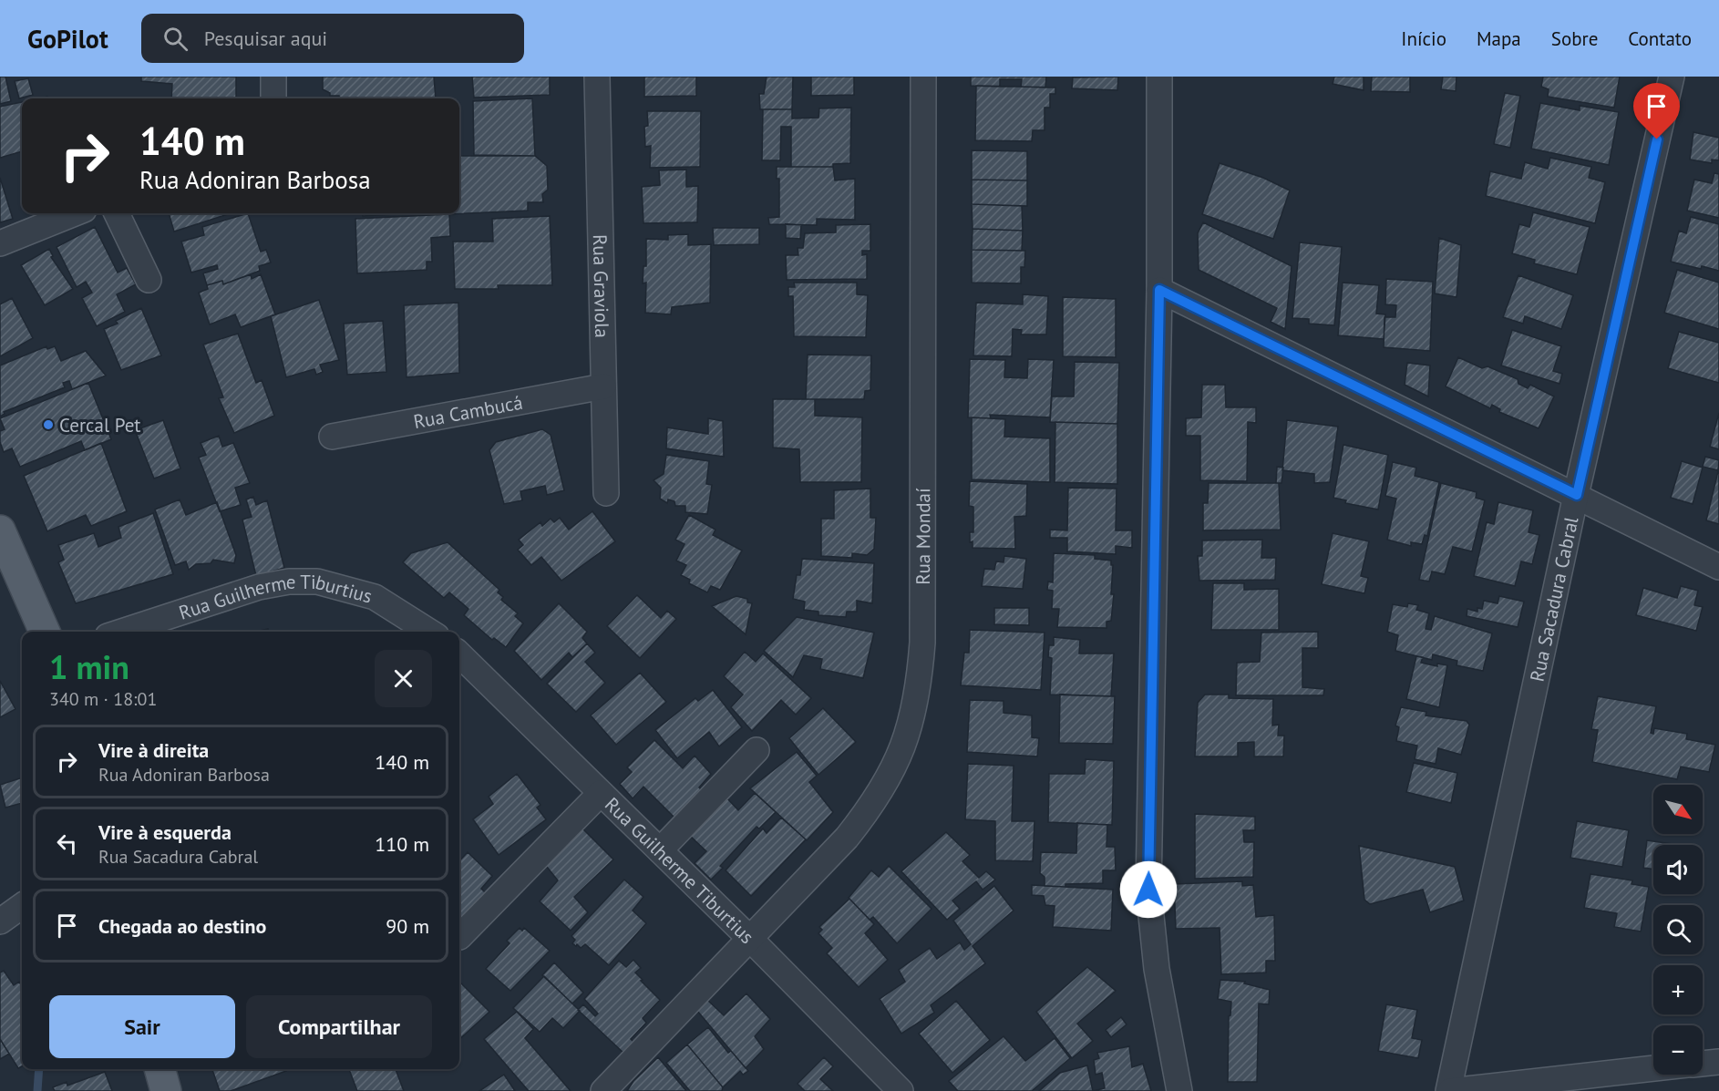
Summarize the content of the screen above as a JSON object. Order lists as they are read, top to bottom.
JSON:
{
  "streets": {
    "street": [
      "Rua Graviola",
      "Rua Cambucá",
      "Rua Mondaí",
      "Rua Sacadura Cabral",
      "Rua Guilherme Tiburtius"
    ]
  },
  "crossings": [
    ["Rua Graviola", "Rua Cambucá"],
    ["Rua Mondaí", "Rua Guilherme Tiburtius"]
  ],
  "places": ["Cercal Pet"],
  "north": "bottom right",
  "page": {
    "header": "GoPilot",
    "search": "Pesquisar aqui",
    "nav": [
      "Início",
      "Mapa",
      "Sobre",
      "Contato"
    ],
    "turn": ["140 m", "Rua Adoniran Barbosa"],
    "heading": ["1 min", "340 m · 18:01"],
    "list": [
      {
        "name": "Vire à direita",
        "note": "Rua Adoniran Barbosa",
        "value": "140 m"
      },
      {
        "name": "Vire à esquerda",
        "note": "Rua Sacadura Cabral",
        "value": "110 m"
      },
      {
        "name": "Chegada ao destino",
        "value": "90 m"
      }
    ],
    "map_buttons": ["+", "−"],
    "buttons": ["Sair", "Compartilhar"]
  }
}
